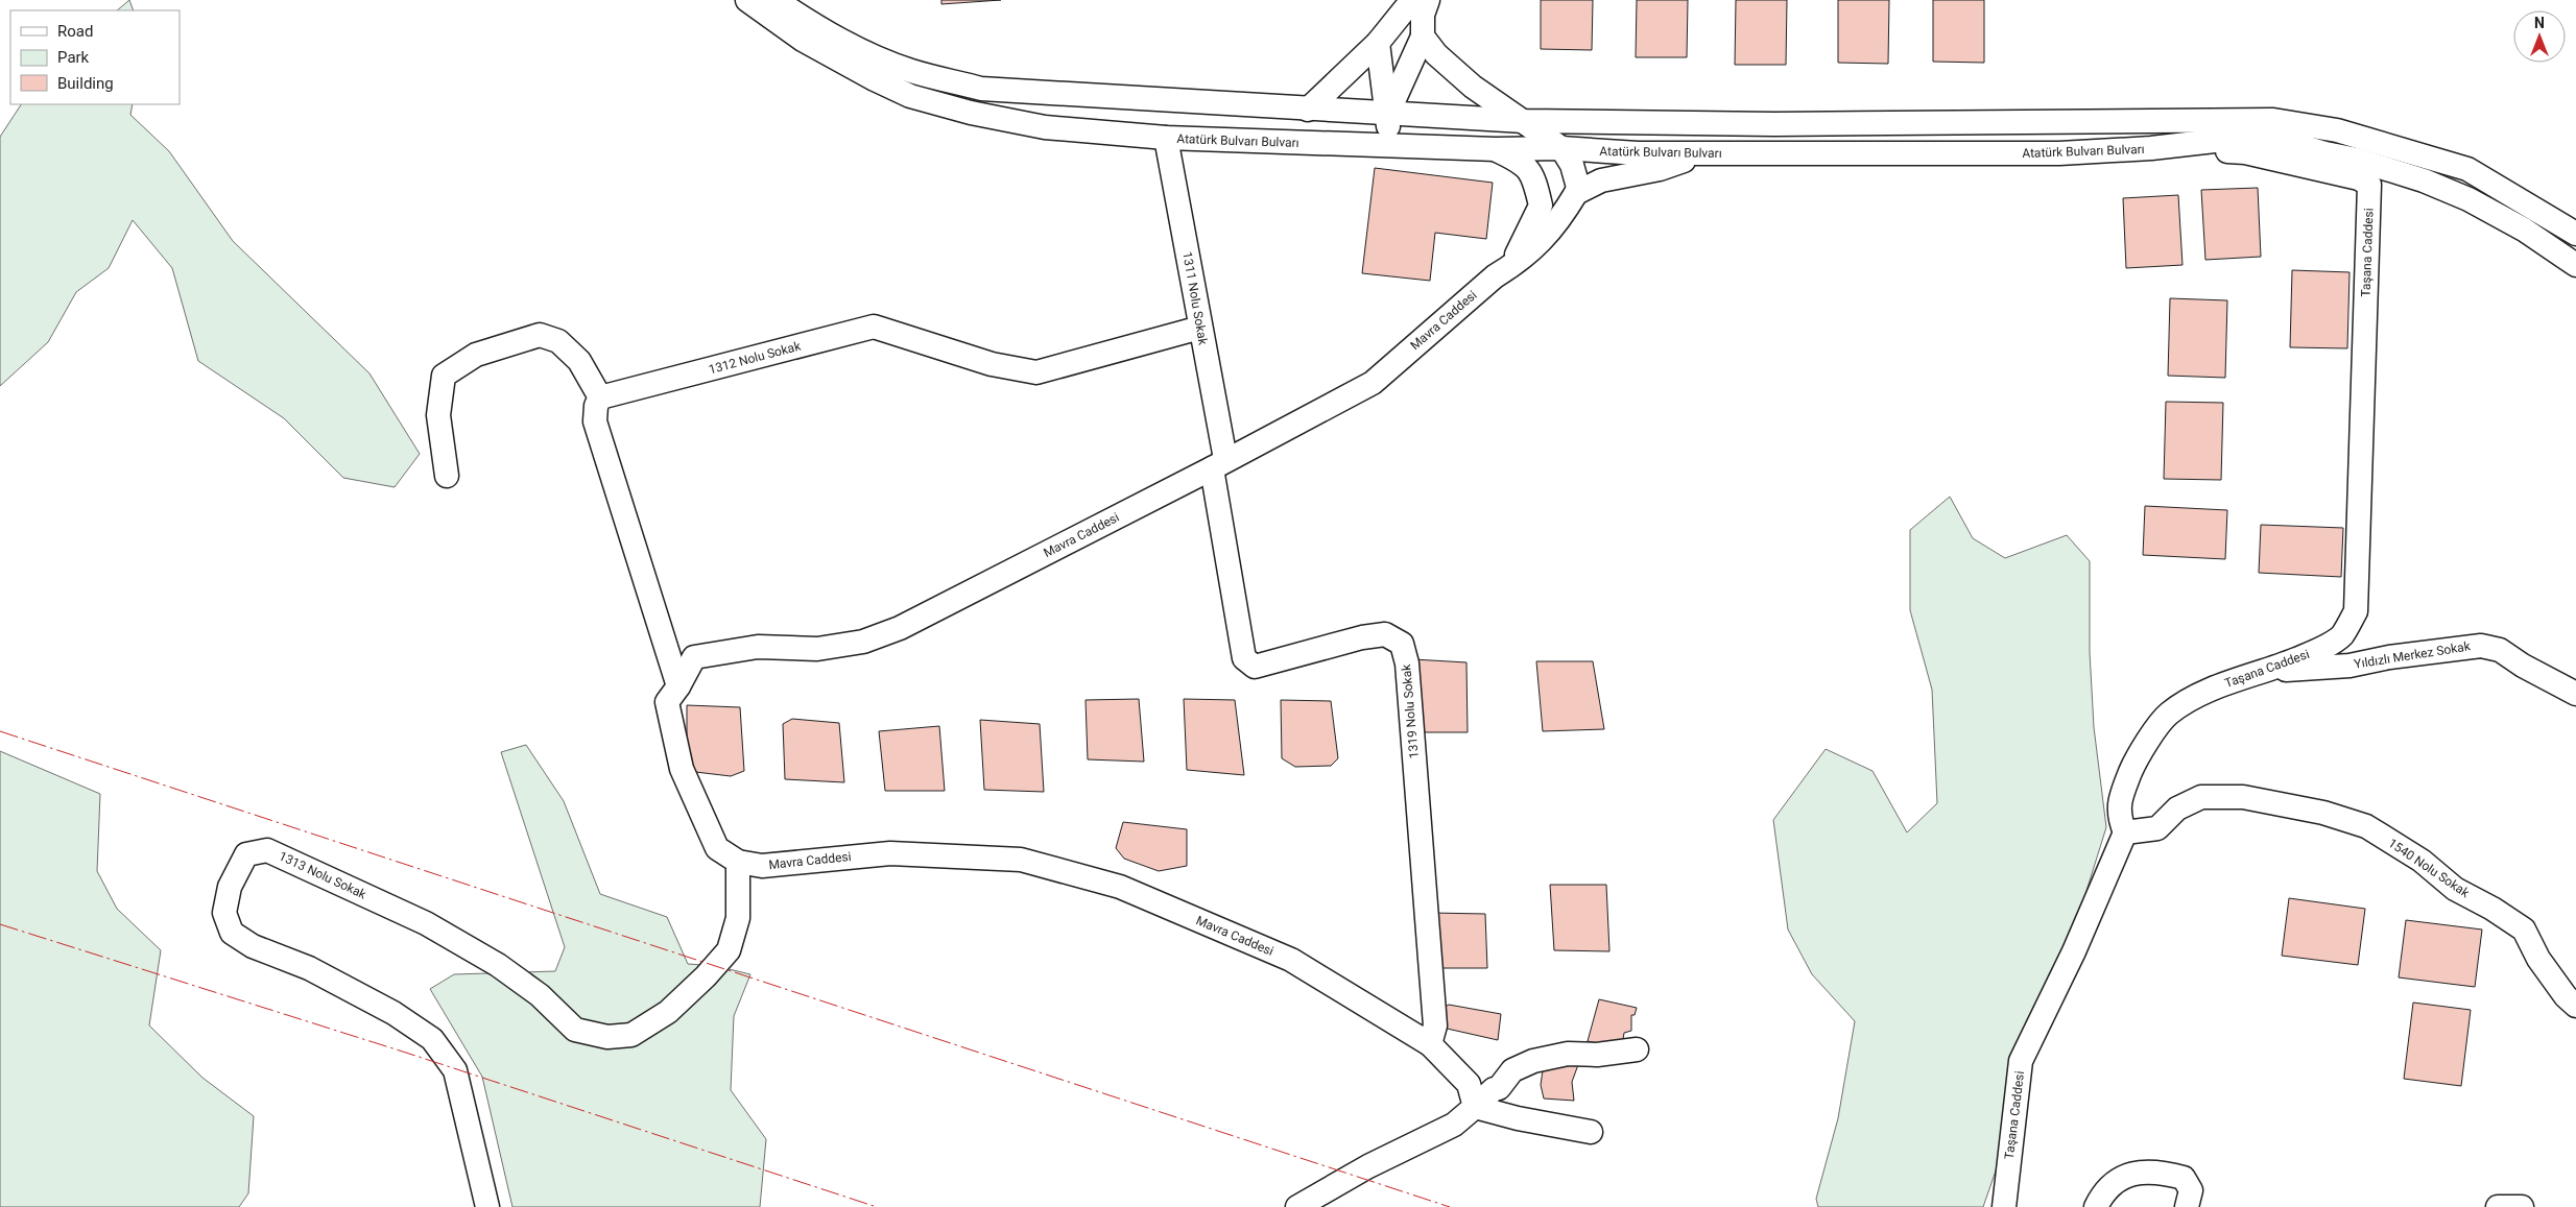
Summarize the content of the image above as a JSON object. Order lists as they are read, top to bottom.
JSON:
{
  "streets": {
    "street": [
      "Atatürk Bulvarı Bulvarı",
      "Taşana Caddesi",
      "1311 Nolu Sokak",
      "Mavra Caddesi",
      "1312 Nolu Sokak",
      "Yıldızlı Merkez Sokak",
      "1319 Nolu Sokak",
      "1540 Nolu Sokak",
      "1313 Nolu Sokak"
    ]
  },
  "crossings": [
    ["Atatürk Bulvarı Bulvarı", "Taşana Caddesi"],
    ["Atatürk Bulvarı Bulvarı", "1311 Nolu Sokak"],
    ["Atatürk Bulvarı Bulvarı", "Mavra Caddesi"],
    ["Taşana Caddesi", "Yıldızlı Merkez Sokak"],
    ["Taşana Caddesi", "1540 Nolu Sokak"],
    ["1311 Nolu Sokak", "Mavra Caddesi"],
    ["1311 Nolu Sokak", "1312 Nolu Sokak"],
    ["1311 Nolu Sokak", "1319 Nolu Sokak"],
    ["Mavra Caddesi", "1319 Nolu Sokak"],
    ["Mavra Caddesi", "1313 Nolu Sokak"]
  ],
  "legend": ["Road", "Park", "Building"],
  "north": "top"
}
